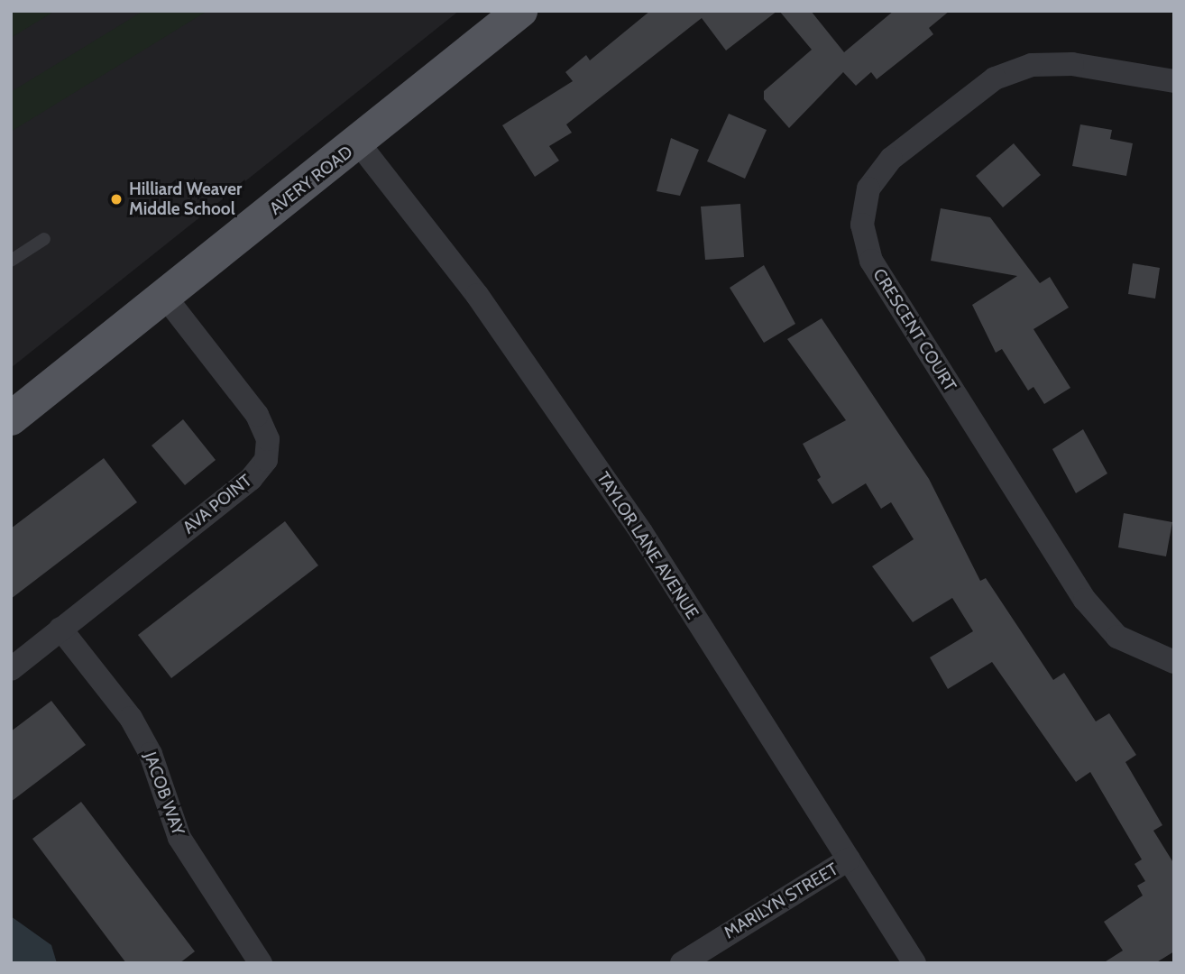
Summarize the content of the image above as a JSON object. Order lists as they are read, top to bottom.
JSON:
{
  "streets": {
    "main road": ["AVERY ROAD"],
    "street": [
      "CRESCENT COURT",
      "AVA POINT",
      "TAYLOR LANE AVENUE",
      "JACOB WAY",
      "MARILYN STREET"
    ]
  },
  "crossings": [
    ["AVERY ROAD", "AVA POINT"],
    ["AVERY ROAD", "TAYLOR LANE AVENUE"],
    ["AVA POINT", "JACOB WAY"],
    ["TAYLOR LANE AVENUE", "MARILYN STREET"]
  ],
  "places": ["Hilliard Weaver Middle School"]
}
